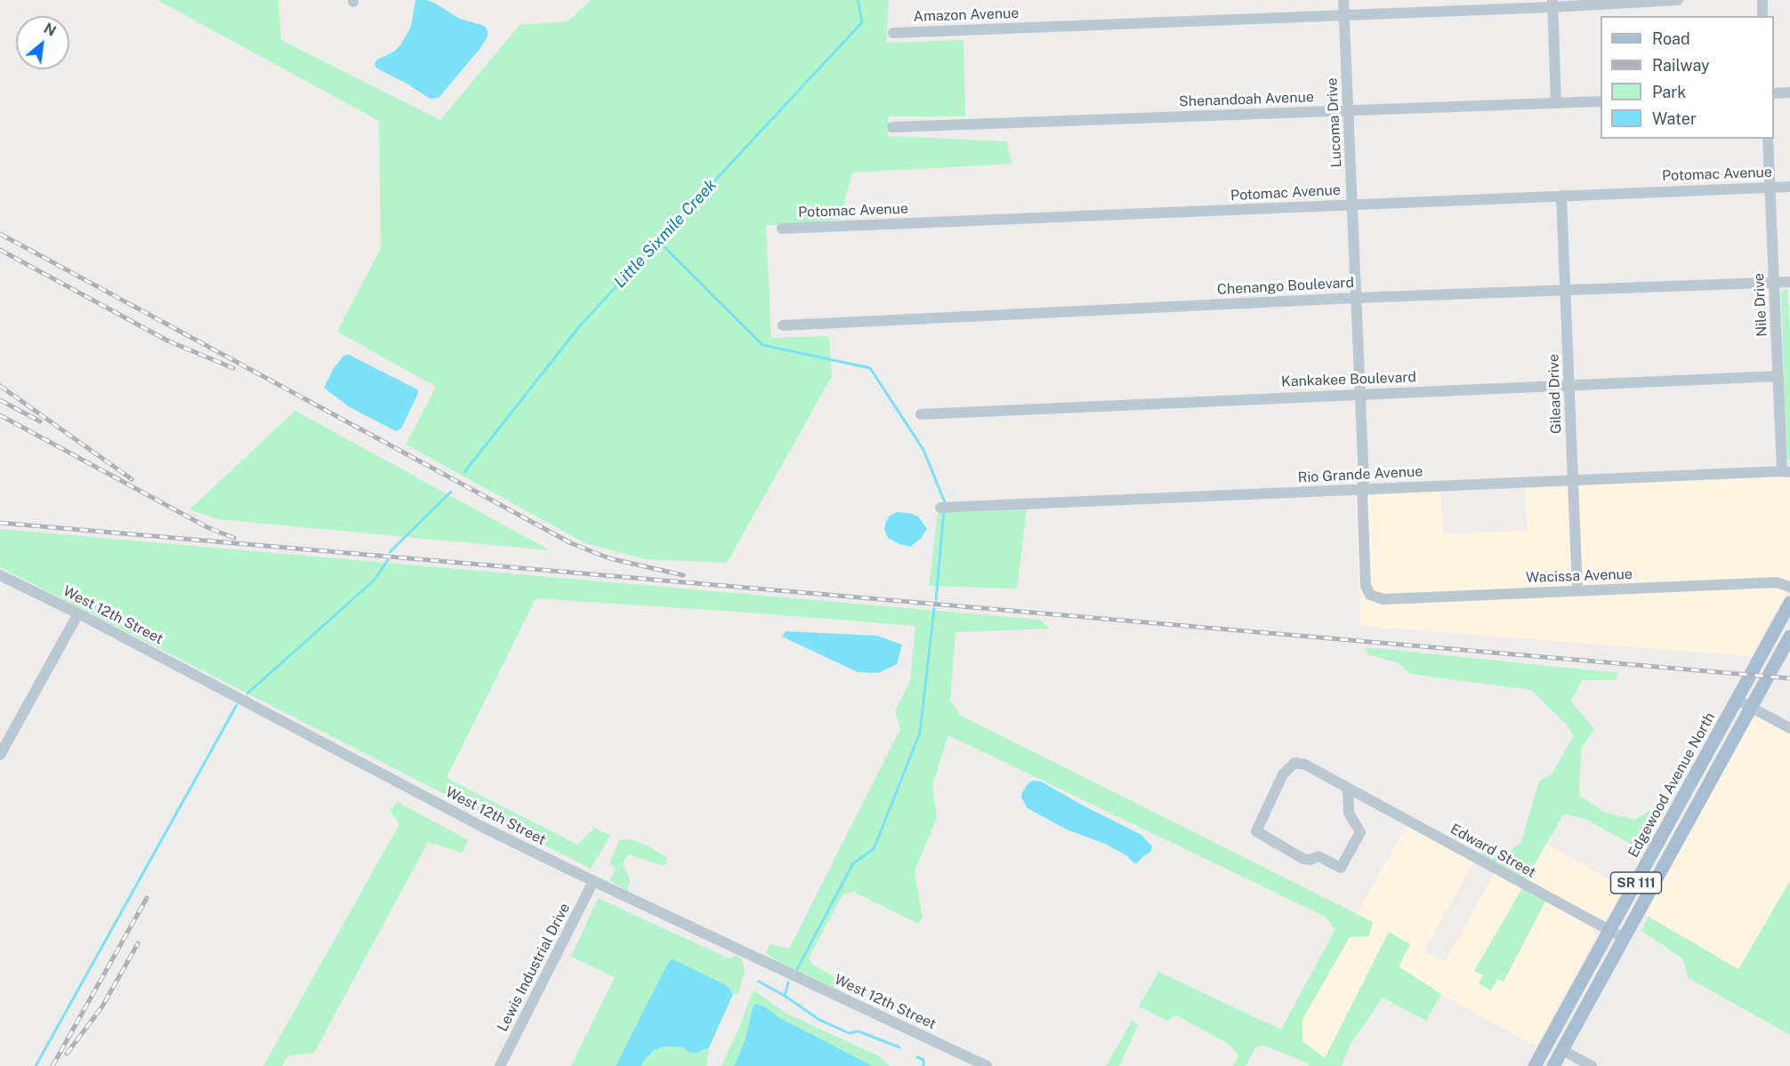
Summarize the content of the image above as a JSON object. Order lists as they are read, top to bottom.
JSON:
{
  "streets": {
    "main road": ["Edgewood Avenue North", "SR 111"],
    "street": [
      "Amazon Avenue",
      "Shenandoah Avenue",
      "Lucoma Drive",
      "Potomac Avenue",
      "Chenango Boulevard",
      "Nile Drive",
      "Kankakee Boulevard",
      "Gilead Drive",
      "Rio Grande Avenue",
      "Wacissa Avenue",
      "West 12th Street",
      "Edward Street",
      "Lewis Industrial Drive"
    ]
  },
  "crossings": [
    ["Amazon Avenue", "Lucoma Drive"],
    ["Shenandoah Avenue", "Lucoma Drive"],
    ["Lucoma Drive", "Potomac Avenue"],
    ["Lucoma Drive", "Chenango Boulevard"],
    ["Lucoma Drive", "Kankakee Boulevard"],
    ["Lucoma Drive", "Rio Grande Avenue"],
    ["Lucoma Drive", "Wacissa Avenue"],
    ["Potomac Avenue", "Nile Drive"],
    ["Potomac Avenue", "Gilead Drive"],
    ["Chenango Boulevard", "Nile Drive"],
    ["Chenango Boulevard", "Gilead Drive"],
    ["Nile Drive", "Kankakee Boulevard"],
    ["Nile Drive", "Rio Grande Avenue"],
    ["Kankakee Boulevard", "Gilead Drive"],
    ["Gilead Drive", "Rio Grande Avenue"],
    ["Gilead Drive", "Wacissa Avenue"],
    ["West 12th Street", "Lewis Industrial Drive"],
    ["Edgewood Avenue North", "Edward Street"],
    ["Edward Street", "SR 111"]
  ],
  "water": ["Little Sixmile Creek"],
  "legend": [
    "Road",
    "Railway",
    "Park",
    "Water"
  ],
  "north": "top right"
}
